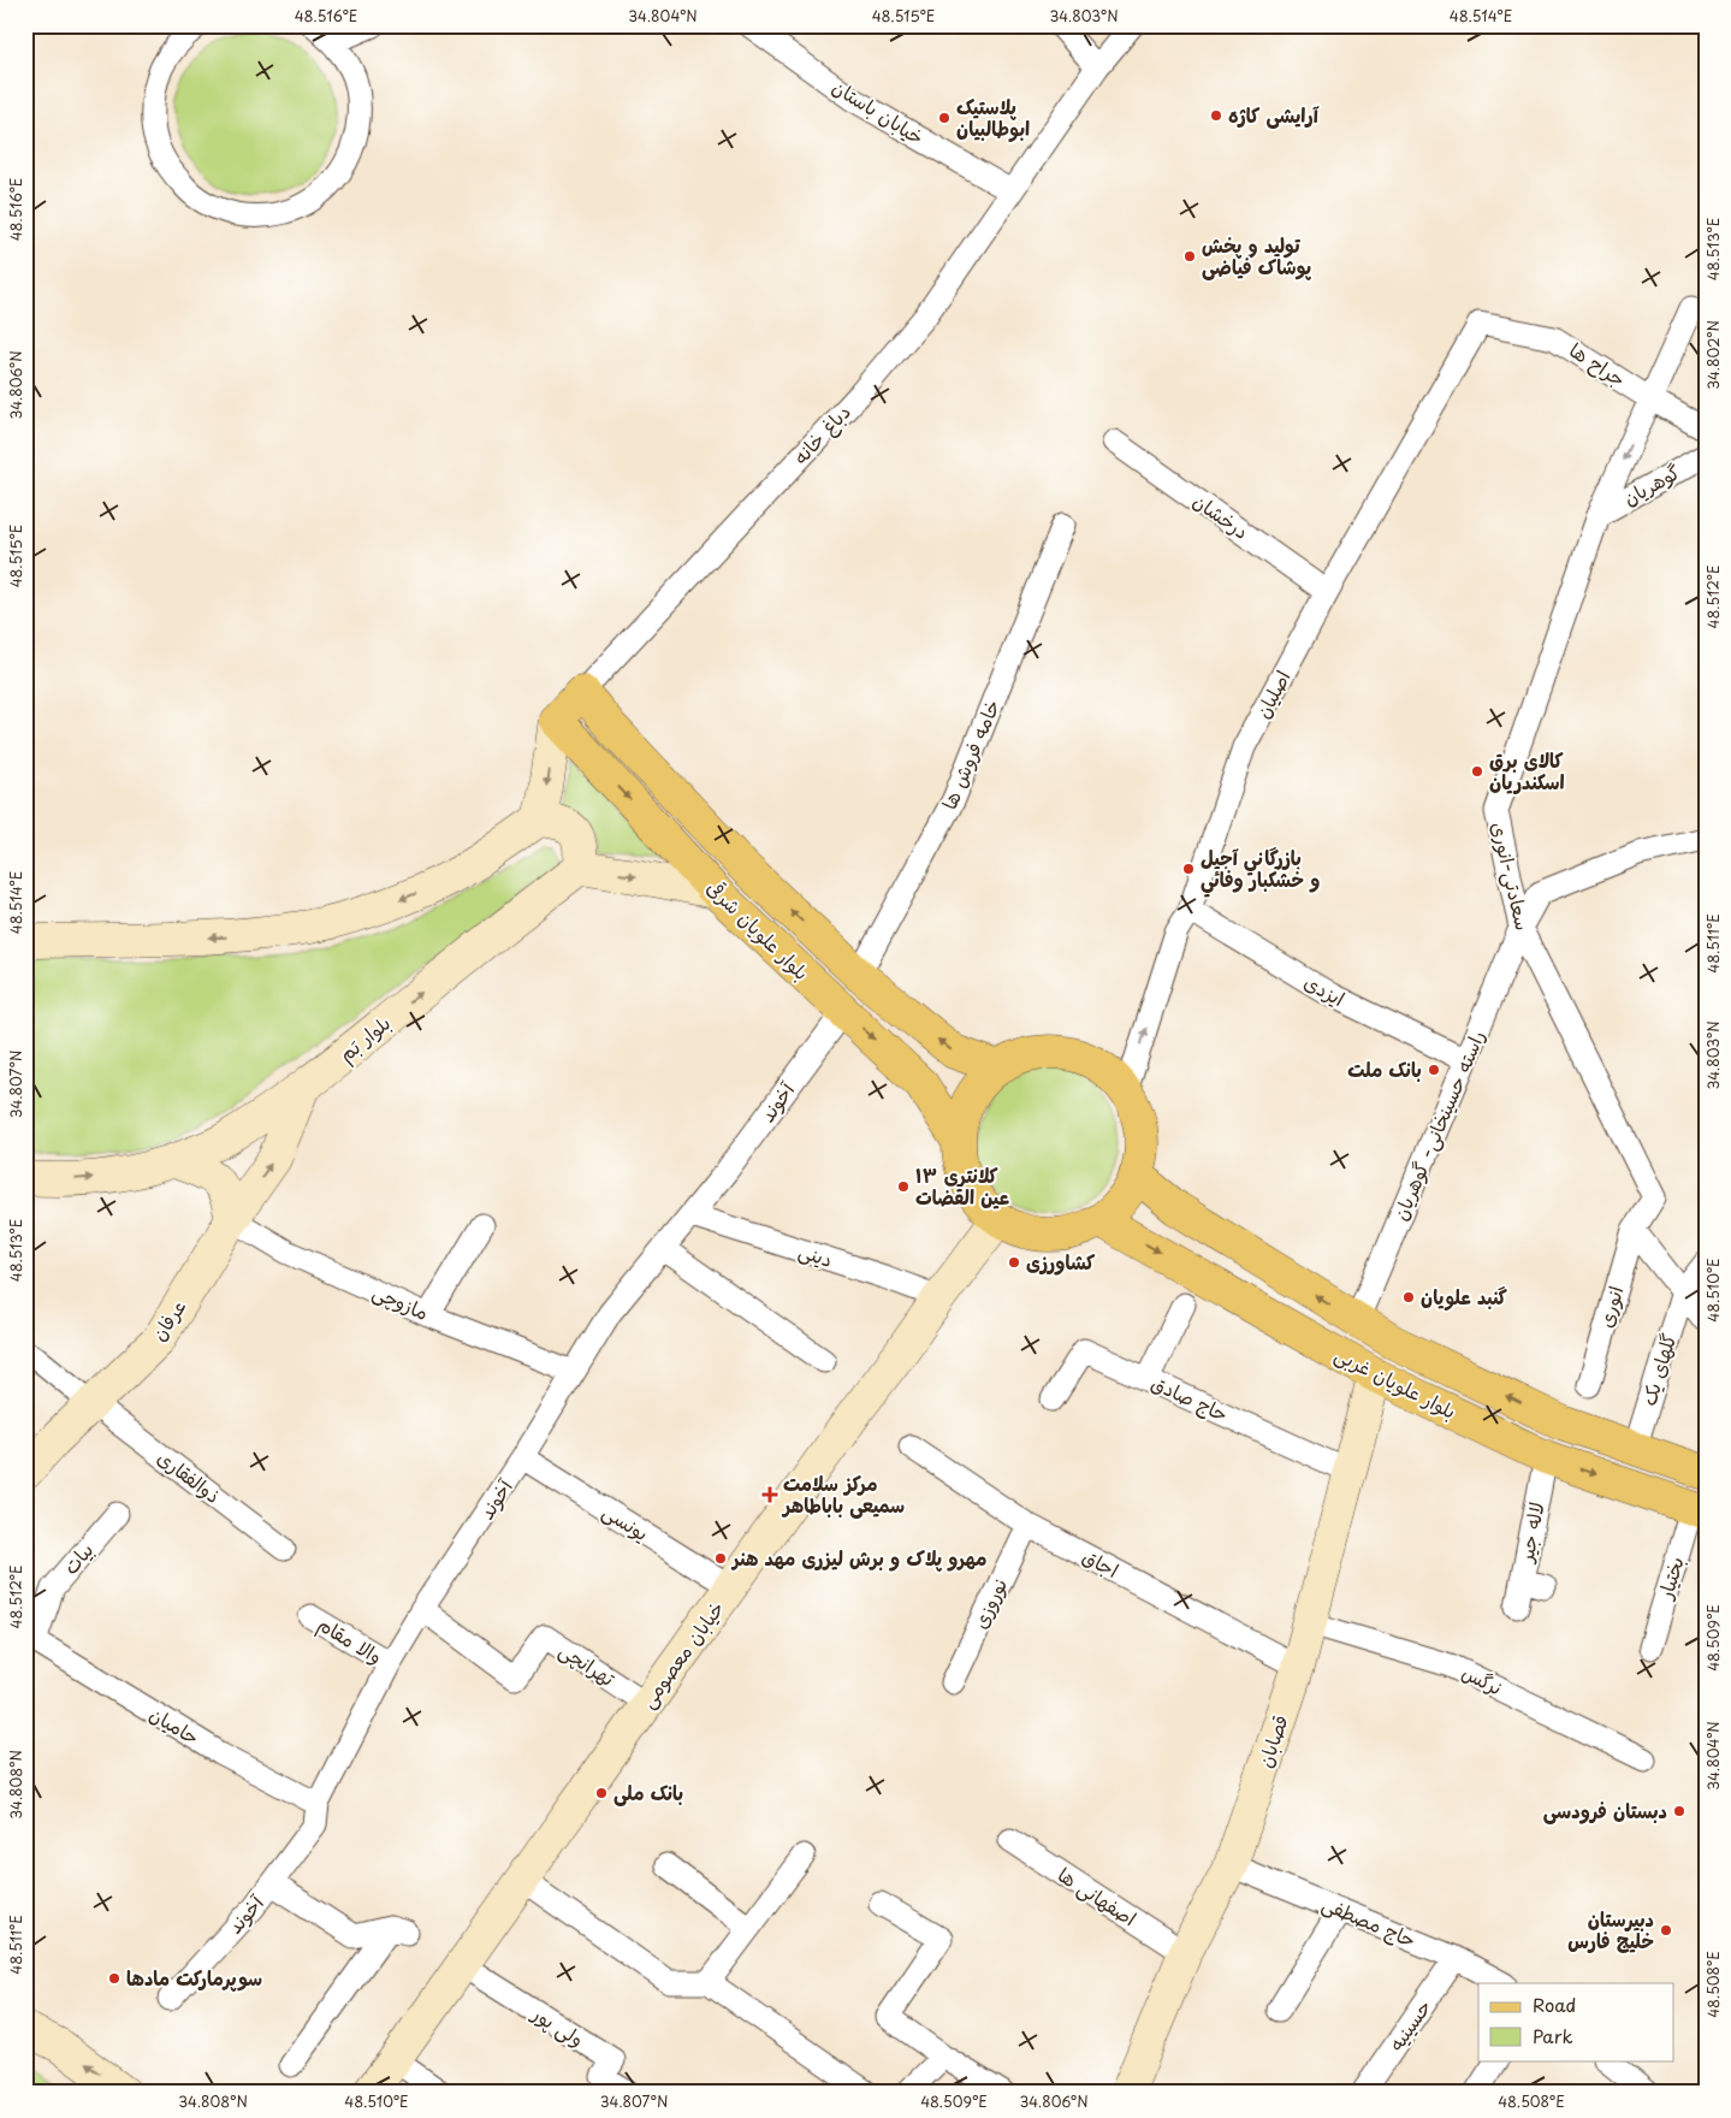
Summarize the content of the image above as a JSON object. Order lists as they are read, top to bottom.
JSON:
{
  "streets": {
    "main road": [
      "بلوار علویان شرقی",
      "بلوار بَم",
      "عرفان",
      "بلوار علویان غربی",
      "خیابان معصومی",
      "قصابان"
    ],
    "street": [
      "خیابان باستان",
      "جراح ها",
      "دباغ خانه",
      "گوهریان",
      "درخشان",
      "اصلیان",
      "خامه فروش ها",
      "سعادتی-انوری",
      "ایزدی",
      "آخوند",
      "راسته حسینخانی- گوهریان",
      "دینی",
      "مازوچی",
      "انوری",
      "گلهای یک",
      "حاج صادق",
      "ذوالفقاری",
      "یونسی",
      "لاله جیر",
      "بیات",
      "اجاق",
      "بختیار",
      "نوروزی",
      "والا مقام",
      "تهرانچی",
      "نرگس",
      "حامیان",
      "اصفهانی ها",
      "حاج مصطفی",
      "حسینیه",
      "ولی پور"
    ]
  },
  "crossings": [
    ["خیابان باستان", "دباغ خانه"],
    ["جراح ها", "اصلیان"],
    ["جراح ها", "سعادتی-انوری"],
    ["دباغ خانه", "بلوار علویان شرقی"],
    ["گوهریان", "سعادتی-انوری"],
    ["درخشان", "اصلیان"],
    ["اصلیان", "بلوار علویان شرقی"],
    ["اصلیان", "ایزدی"],
    ["اصلیان", "بلوار علویان غربی"],
    ["اصلیان", "خیابان معصومی"],
    ["خامه فروش ها", "بلوار علویان شرقی"],
    ["سعادتی-انوری", "راسته حسینخانی- گوهریان"],
    ["سعادتی-انوری", "انوری"],
    ["بلوار علویان شرقی", "آخوند"],
    ["بلوار علویان شرقی", "بلوار علویان غربی"],
    ["بلوار علویان شرقی", "خیابان معصومی"],
    ["ایزدی", "راسته حسینخانی- گوهریان"],
    ["بلوار بَم", "عرفان"],
    ["آخوند", "دینی"],
    ["آخوند", "مازوچی"],
    ["آخوند", "یونسی"],
    ["آخوند", "والا مقام"],
    ["آخوند", "تهرانچی"],
    ["آخوند", "حامیان"],
    ["راسته حسینخانی- گوهریان", "بلوار علویان غربی"],
    ["دینی", "خیابان معصومی"],
    ["مازوچی", "عرفان"],
    ["عرفان", "ذوالفقاری"],
    ["گلهای یک", "بلوار علویان غربی"],
    ["بلوار علویان غربی", "لاله جیر"],
    ["بلوار علویان غربی", "بختیار"],
    ["بلوار علویان غربی", "خیابان معصومی"],
    ["بلوار علویان غربی", "قصابان"],
    ["حاج صادق", "قصابان"],
    ["یونسی", "خیابان معصومی"],
    ["بیات", "حامیان"],
    ["اجاق", "نوروزی"],
    ["اجاق", "قصابان"],
    ["خیابان معصومی", "تهرانچی"],
    ["خیابان معصومی", "ولی پور"],
    ["نرگس", "قصابان"],
    ["قصابان", "اصفهانی ها"],
    ["قصابان", "حاج مصطفی"],
    ["حاج مصطفی", "حسینیه"]
  ],
  "places": {
    "other": [
      "آرایشی کاژه",
      "پلاستیک ابوطالبیان",
      "تولید و پخش پوشاک فیاضی",
      "کالای برق اسکندریان",
      "بازرگاني آجيل و خشكبار وفائي",
      "بانک ملت",
      "کلانتری ۱۳ عین القضات",
      "کشاورزی",
      "گنبد علویان",
      "مهرو پلاک و برش لیزری مهد هنر",
      "بانک ملی",
      "دبستان فرودسی",
      "دبیرستان خلیج فارس",
      "سوپرمارکت مادها"
    ],
    "health": ["مرکز سلامت سمیعی باباطاهر"]
  },
  "legend": ["Road", "Park"],
  "coordinates": [
    "48.516°E",
    "34.804°N",
    "48.515°E",
    "34.803°N",
    "48.514°E",
    "48.513°E",
    "34.802°N",
    "34.806°N",
    "48.512°E",
    "48.511°E",
    "34.807°N",
    "48.510°E",
    "48.509°E",
    "34.808°N",
    "48.508°E"
  ]
}
